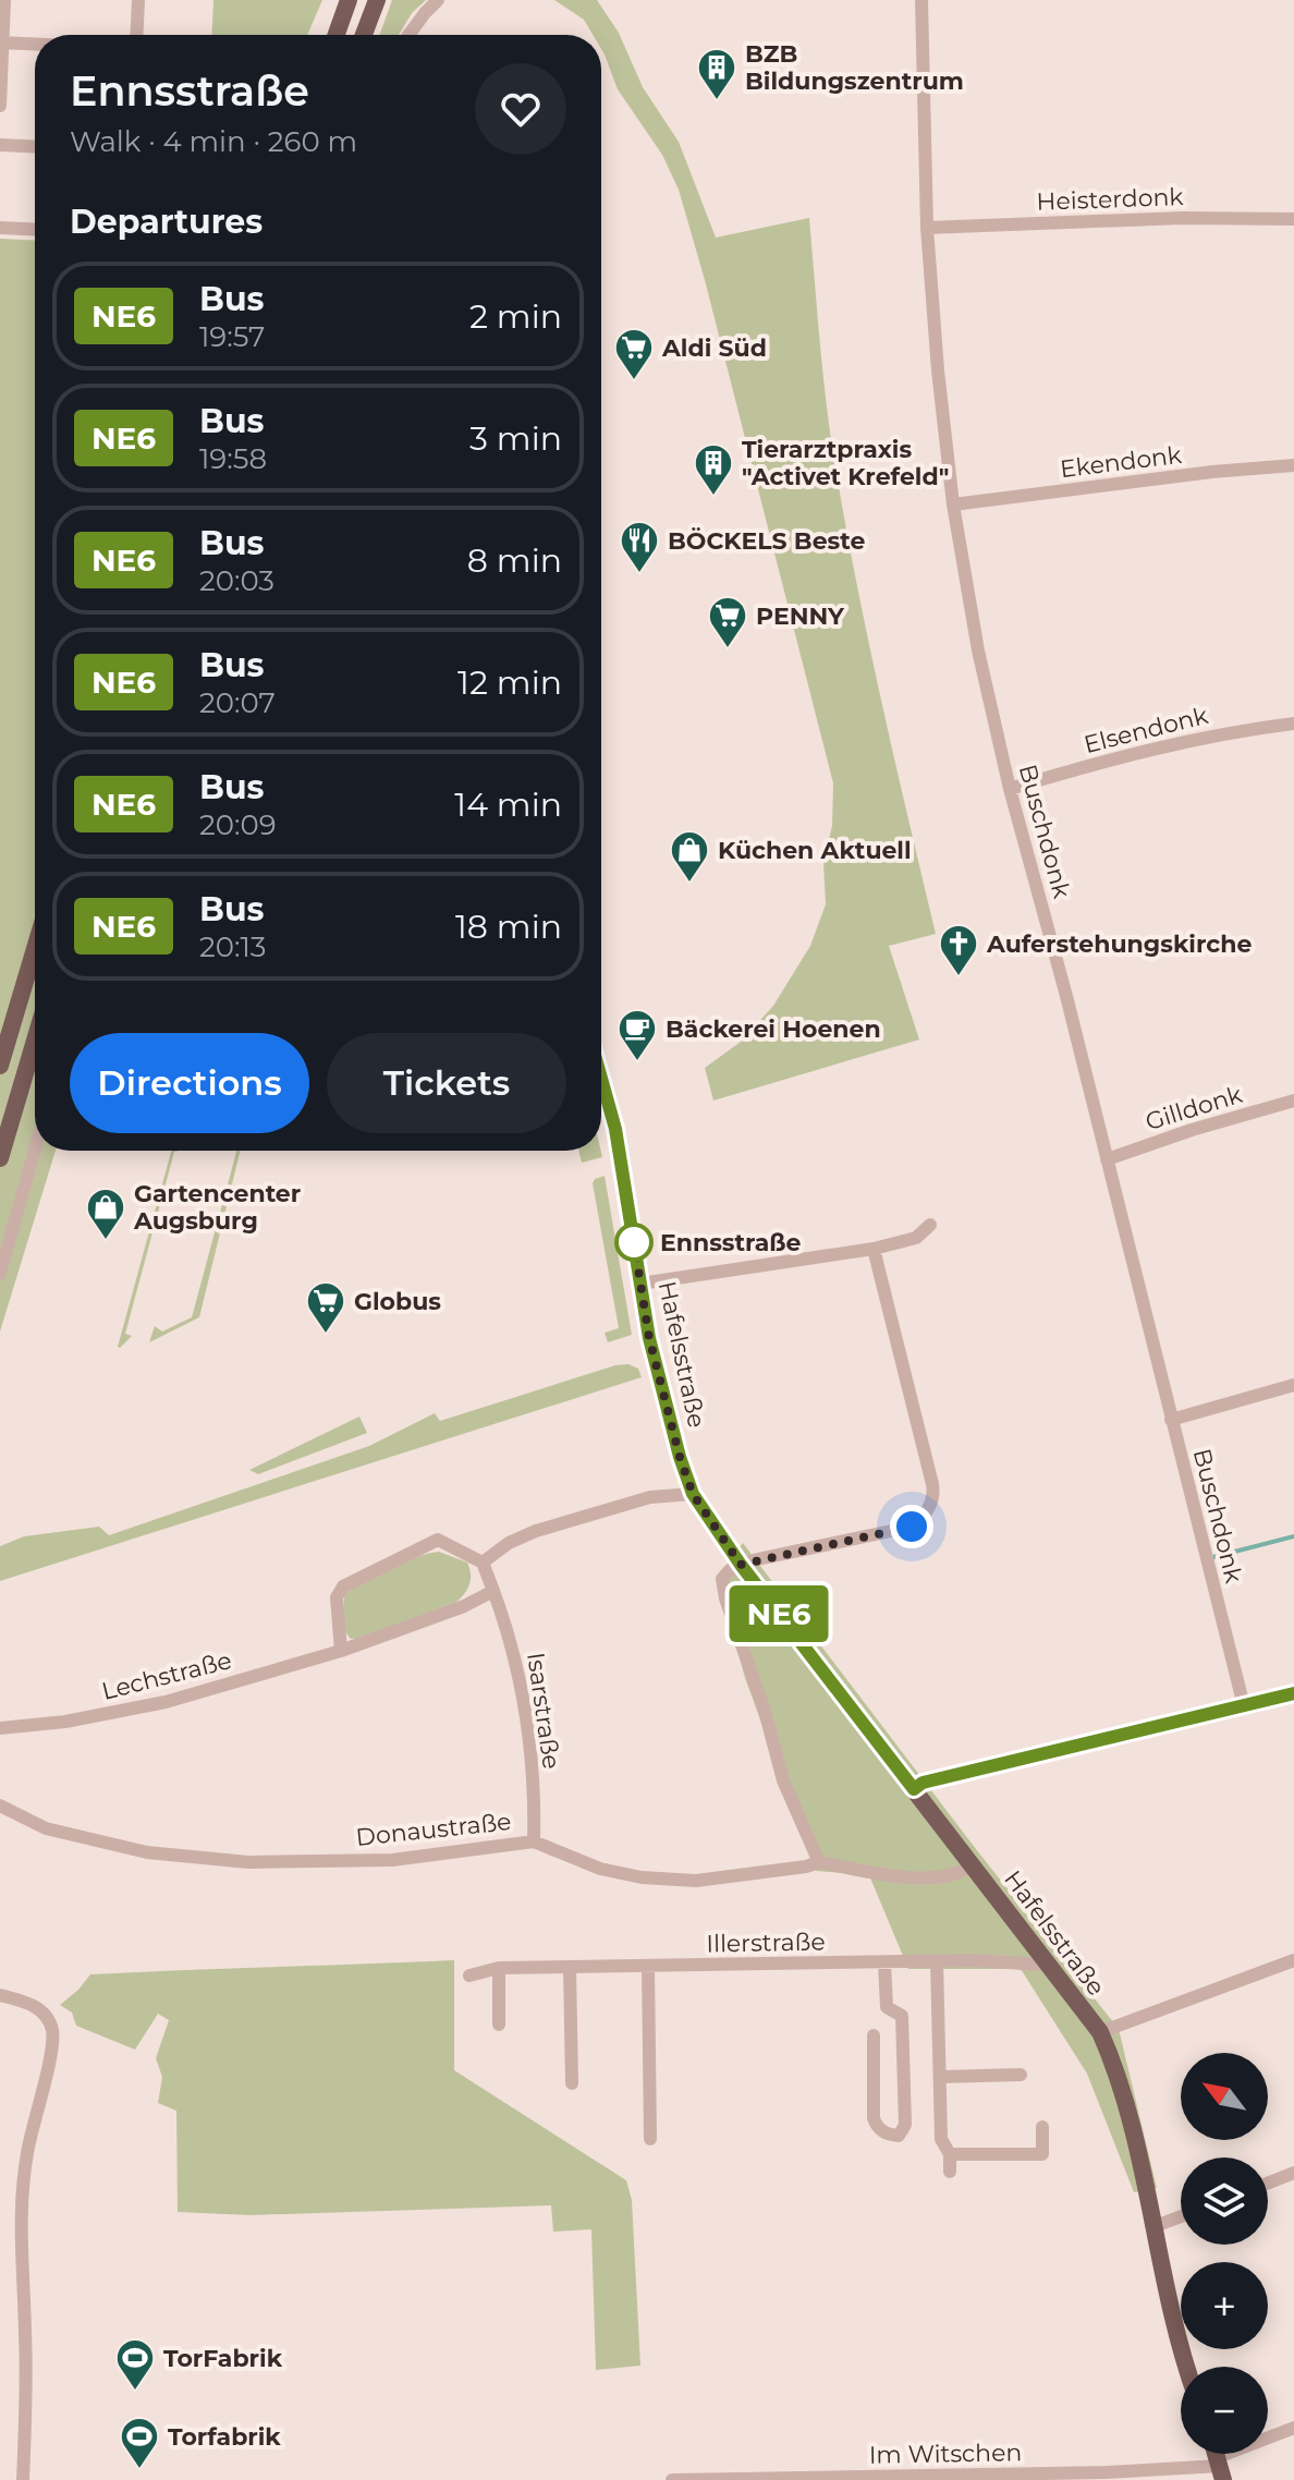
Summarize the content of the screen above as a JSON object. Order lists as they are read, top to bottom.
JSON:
{
  "streets": {
    "main road": ["Hafelsstraße"],
    "street": [
      "Heisterdonk",
      "Ekendonk",
      "Elsendonk",
      "Buschdonk",
      "Gilldonk",
      "Lechstraße",
      "Isarstraße",
      "Donaustraße",
      "Illerstraße",
      "Im Witschen"
    ]
  },
  "crossings": [
    ["Heisterdonk", "Buschdonk"],
    ["Ekendonk", "Buschdonk"],
    ["Elsendonk", "Buschdonk"],
    ["Buschdonk", "Gilldonk"],
    ["Hafelsstraße", "Donaustraße"],
    ["Hafelsstraße", "Illerstraße"],
    ["Lechstraße", "Isarstraße"],
    ["Isarstraße", "Donaustraße"]
  ],
  "places": {
    "building": ["BZB Bildungszentrum", "Tierarztpraxis \"Activet Krefeld\""],
    "supermarket": ["Aldi Süd", "PENNY", "Globus"],
    "restaurant": ["BÖCKELS Beste"],
    "shop": ["Küchen Aktuell", "Gartencenter Augsburg"],
    "church": ["Auferstehungskirche"],
    "cafe": ["Bäckerei Hoenen"],
    "other": ["Ennsstraße"],
    "sports": ["TorFabrik", "Torfabrik"]
  },
  "lines": ["bus line NE6"],
  "north": "top left",
  "page": {
    "on_map": "NE6",
    "heading": [
      ["Ennsstraße", "Walk · 4 min · 260 m"],
      "Departures"
    ],
    "list": [
      {
        "mark": "NE6",
        "name": "Bus",
        "note": "19:57",
        "value": "2 min"
      },
      {
        "mark": "NE6",
        "name": "Bus",
        "note": "19:58",
        "value": "3 min"
      },
      {
        "mark": "NE6",
        "name": "Bus",
        "note": "20:03",
        "value": "8 min"
      },
      {
        "mark": "NE6",
        "name": "Bus",
        "note": "20:07",
        "value": "12 min"
      },
      {
        "mark": "NE6",
        "name": "Bus",
        "note": "20:09",
        "value": "14 min"
      },
      {
        "mark": "NE6",
        "name": "Bus",
        "note": "20:13",
        "value": "18 min"
      }
    ],
    "buttons": ["Directions", "Tickets"],
    "map_buttons": ["+", "−"]
  }
}
